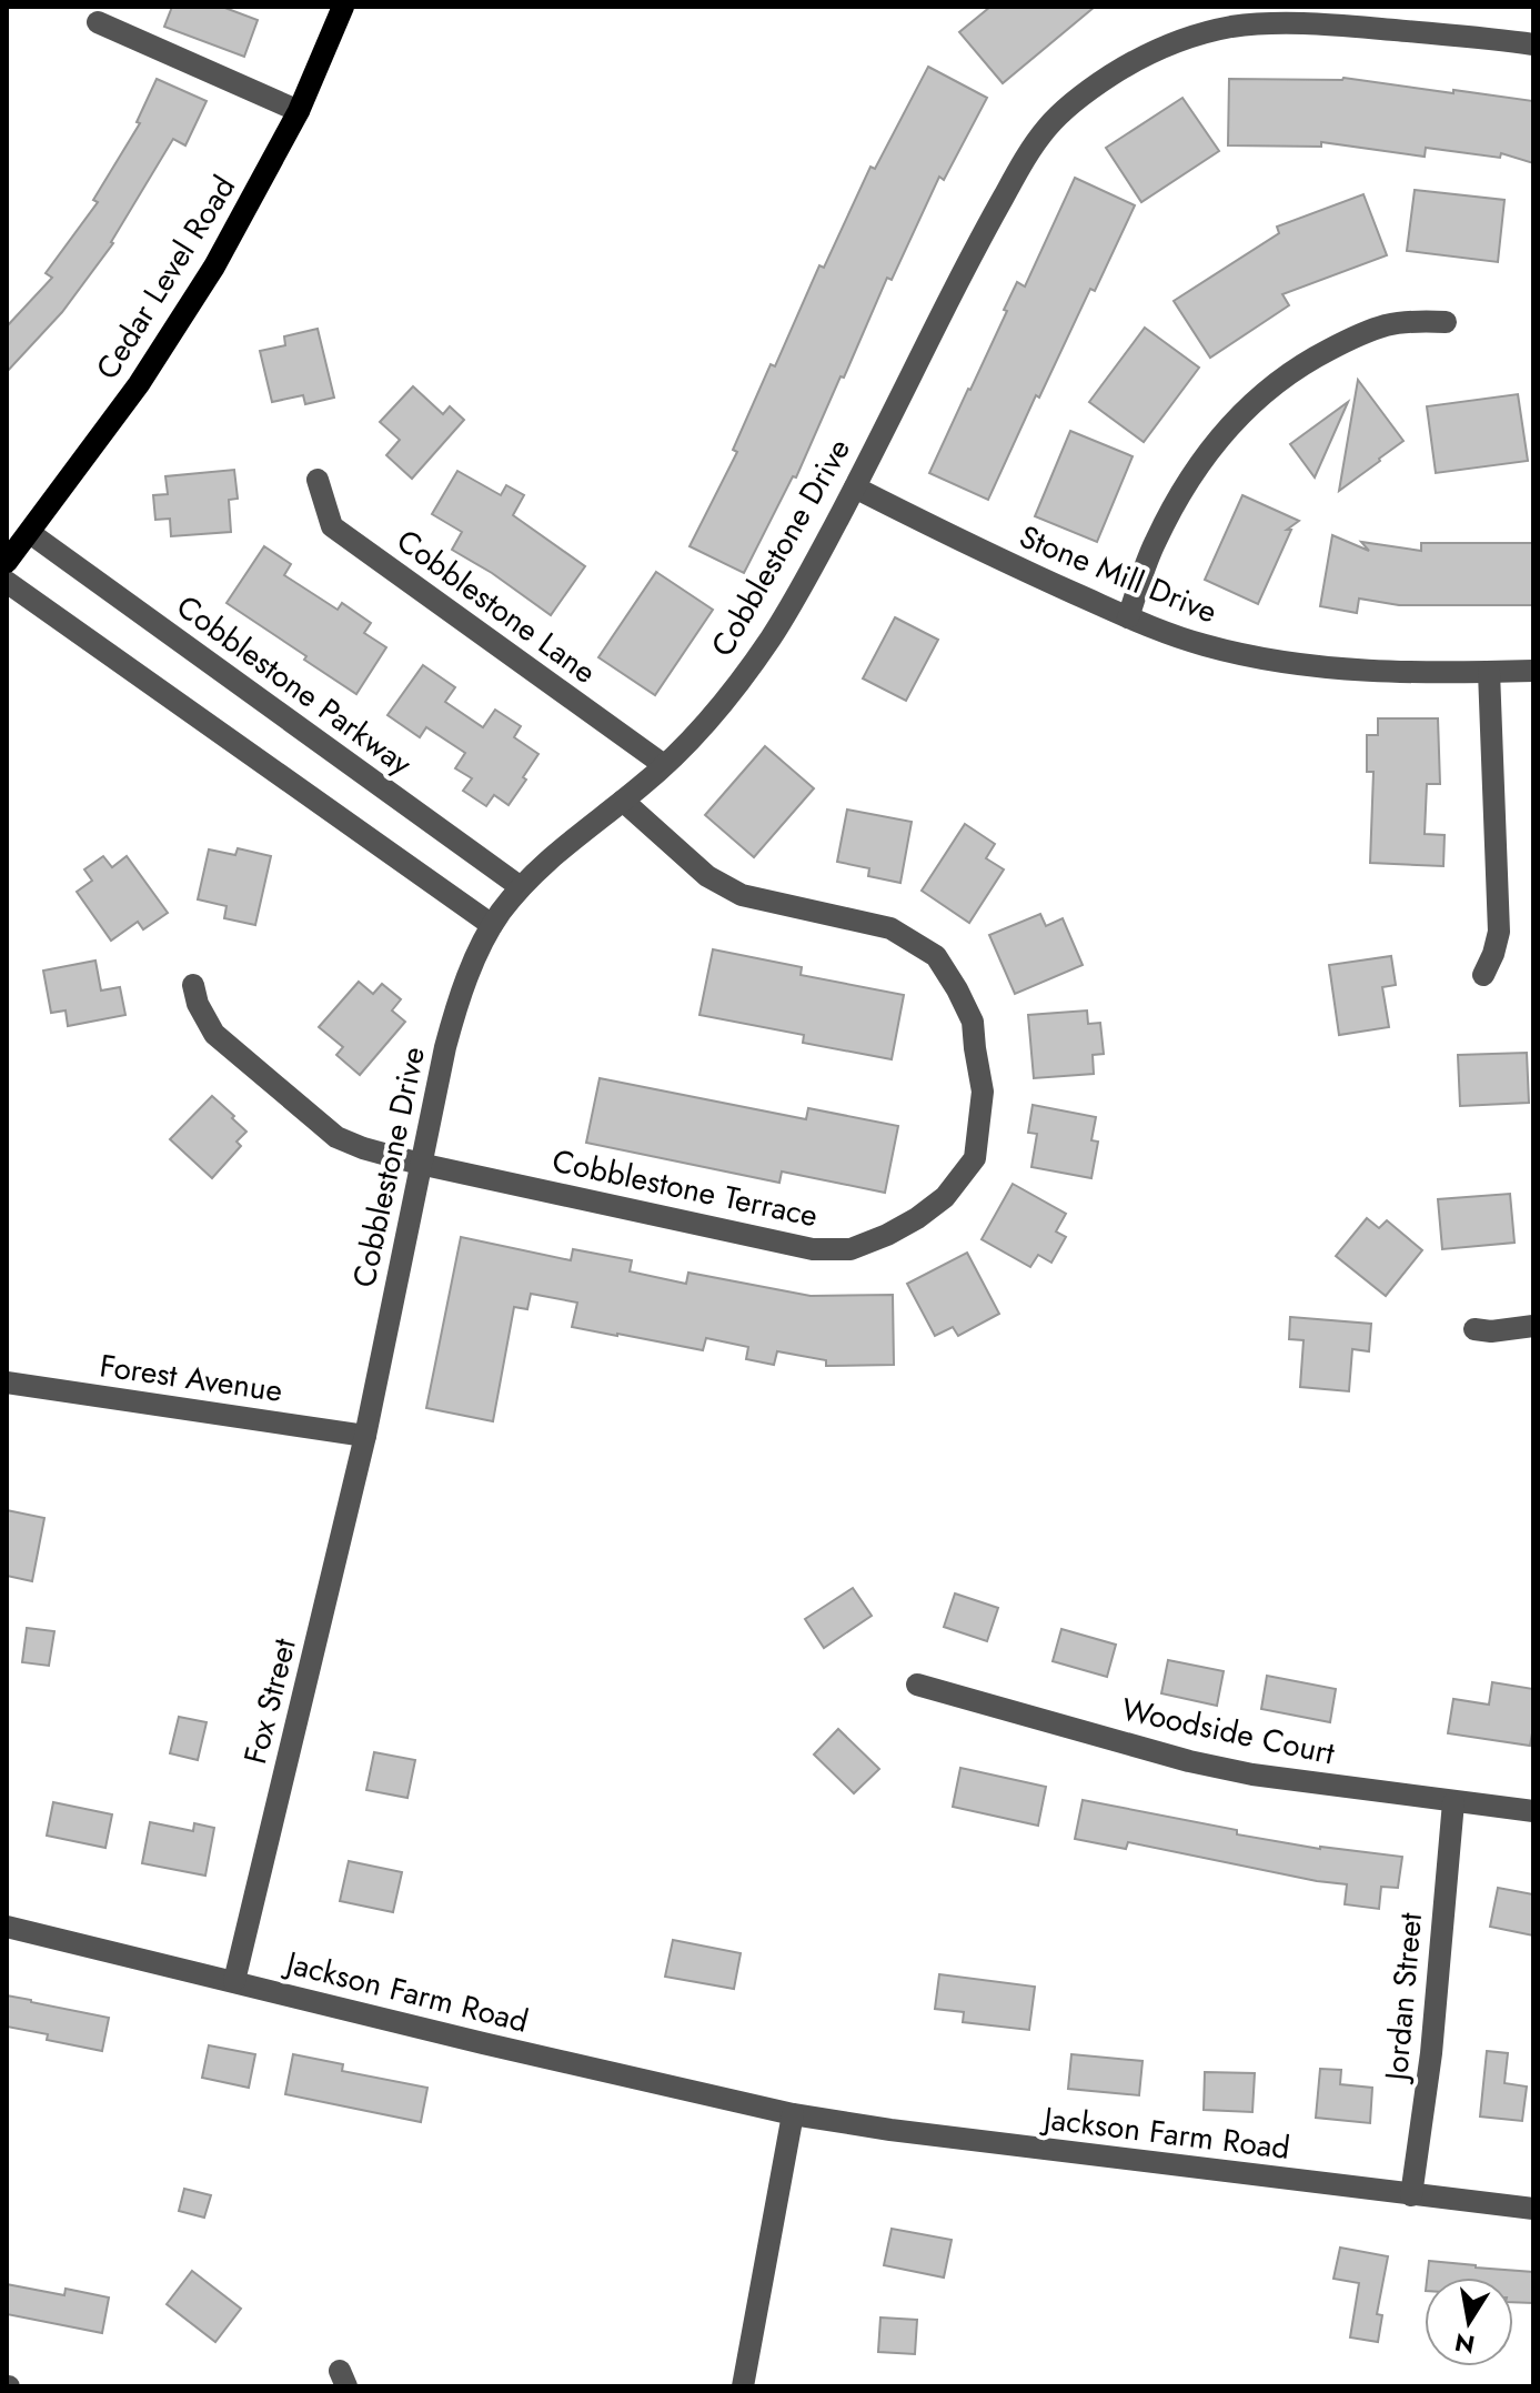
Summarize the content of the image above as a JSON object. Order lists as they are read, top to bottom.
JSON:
{
  "streets": {
    "main road": ["Cedar Level Road"],
    "street": [
      "Cobblestone Drive",
      "Stone Mill Drive",
      "Cobblestone Lane",
      "Cobblestone Parkway",
      "Cobblestone Terrace",
      "Forest Avenue",
      "Fox Street",
      "Woodside Court",
      "Jackson Farm Road",
      "Jordan Street"
    ]
  },
  "crossings": [
    ["Cedar Level Road", "Cobblestone Parkway"],
    ["Cobblestone Drive", "Stone Mill Drive"],
    ["Cobblestone Drive", "Cobblestone Lane"],
    ["Cobblestone Drive", "Cobblestone Parkway"],
    ["Cobblestone Drive", "Cobblestone Terrace"],
    ["Cobblestone Drive", "Forest Avenue"],
    ["Cobblestone Drive", "Fox Street"],
    ["Forest Avenue", "Fox Street"],
    ["Fox Street", "Jackson Farm Road"],
    ["Woodside Court", "Jordan Street"],
    ["Jackson Farm Road", "Jordan Street"]
  ],
  "north": "bottom"
}
